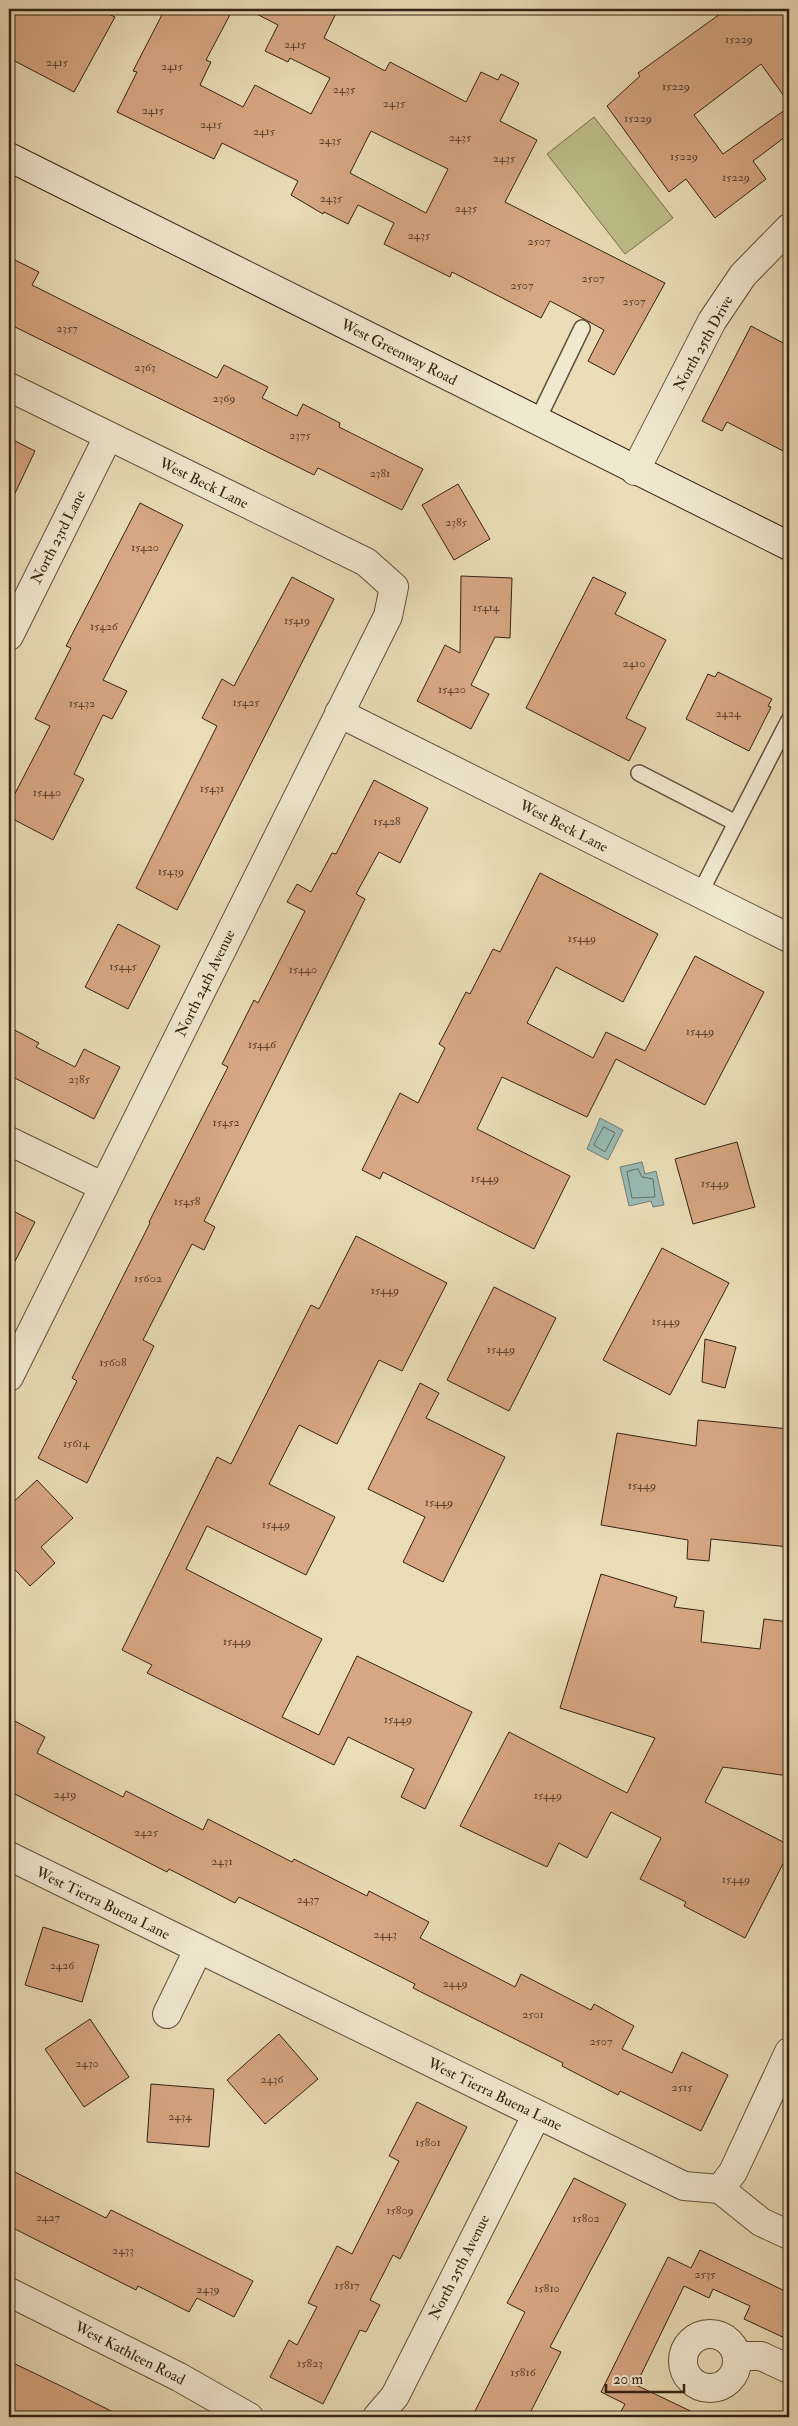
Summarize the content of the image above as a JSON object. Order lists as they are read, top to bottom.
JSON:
{
  "streets": {
    "street": [
      "North 25th Drive",
      "West Greenway Road",
      "West Beck Lane",
      "North 23rd Lane",
      "North 24th Avenue",
      "West Tierra Buena Lane",
      "North 25th Avenue",
      "West Kathleen Road"
    ]
  },
  "crossings": [
    ["North 25th Drive", "West Greenway Road"],
    ["West Beck Lane", "North 23rd Lane"],
    ["West Beck Lane", "North 24th Avenue"],
    ["West Tierra Buena Lane", "North 25th Avenue"]
  ],
  "house_numbers": [
    "15229",
    "2415",
    "2415",
    "2415",
    "15229",
    "2435",
    "2435",
    "2415",
    "15229",
    "2415",
    "2415",
    "2435",
    "2435",
    "15229",
    "2435",
    "15229",
    "2435",
    "2435",
    "2435",
    "2507",
    "2507",
    "2507",
    "2507",
    "2357",
    "2363",
    "2369",
    "2375",
    "2381",
    "2385",
    "15420",
    "15414",
    "15419",
    "15426",
    "2410",
    "15420",
    "15425",
    "15432",
    "2424",
    "15431",
    "15440",
    "15428",
    "15439",
    "15449",
    "15445",
    "15440",
    "15449",
    "15446",
    "2385",
    "15452",
    "15449",
    "15449",
    "15458",
    "15602",
    "15449",
    "15449",
    "15449",
    "15608",
    "15614",
    "15449",
    "15449",
    "15449",
    "15449",
    "15449",
    "2419",
    "15449",
    "2425",
    "2431",
    "15449",
    "2437",
    "2443",
    "2426",
    "2449",
    "2501",
    "2507",
    "2430",
    "2436",
    "2515",
    "2434",
    "15801",
    "15809",
    "2427",
    "15802",
    "2433",
    "2535",
    "15817",
    "15810",
    "2439",
    "15823",
    "15816"
  ],
  "scale_bar": "20 m"
}
